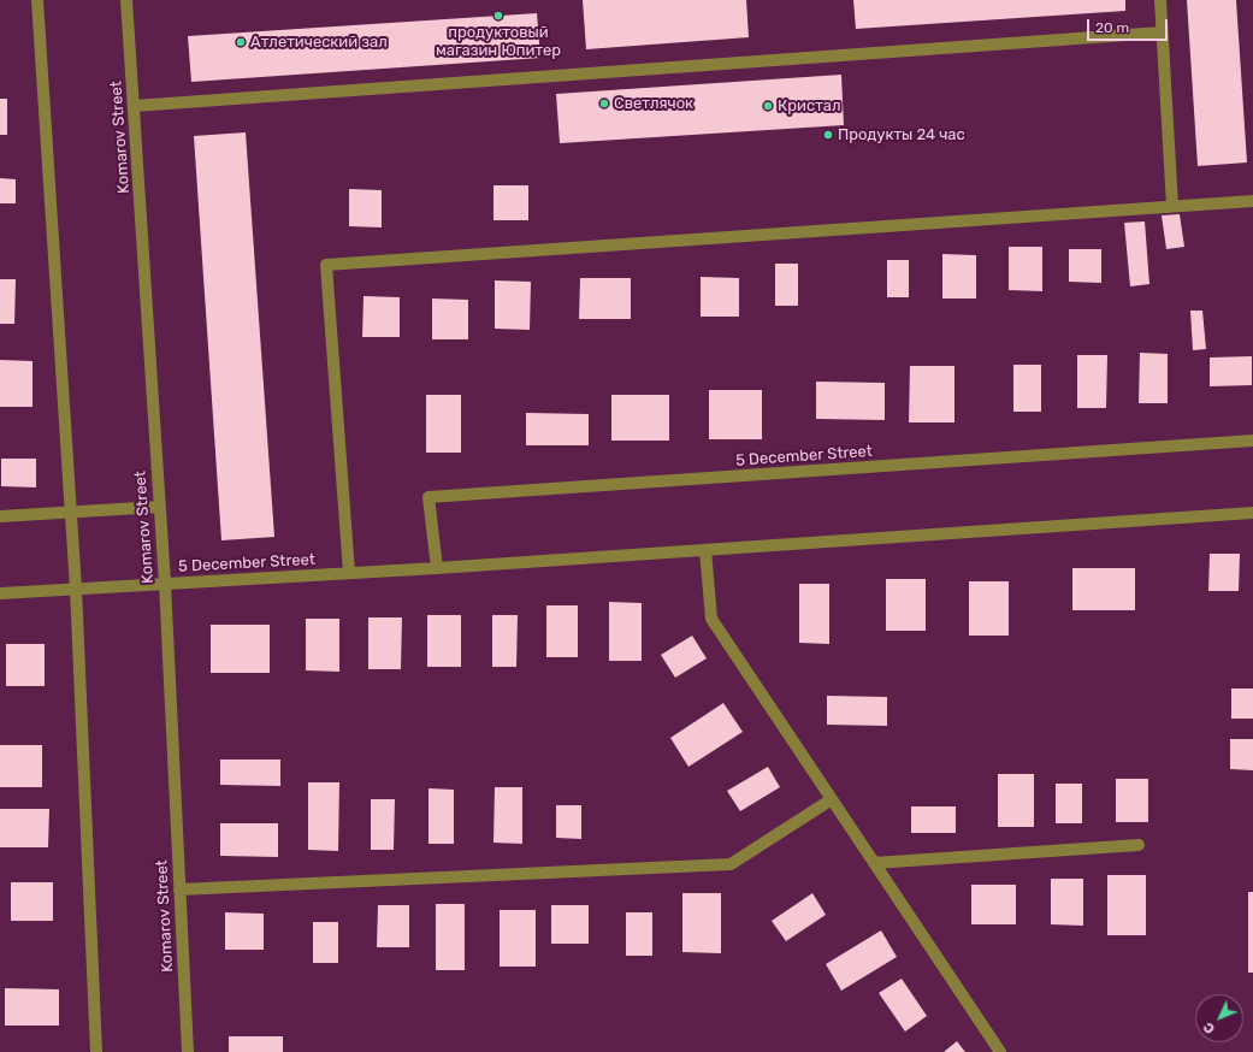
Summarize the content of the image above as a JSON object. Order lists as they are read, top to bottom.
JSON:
{
  "streets": {
    "street": ["Komarov Street", "5 December Street"]
  },
  "crossings": [
    ["Komarov Street", "5 December Street"]
  ],
  "places": [
    "продуктовый магазин Юпитер",
    "Атлетический зал",
    "Светлячок",
    "Кристал",
    "Продукты 24 час"
  ],
  "scale_bar": "20 m",
  "north": "bottom left"
}
